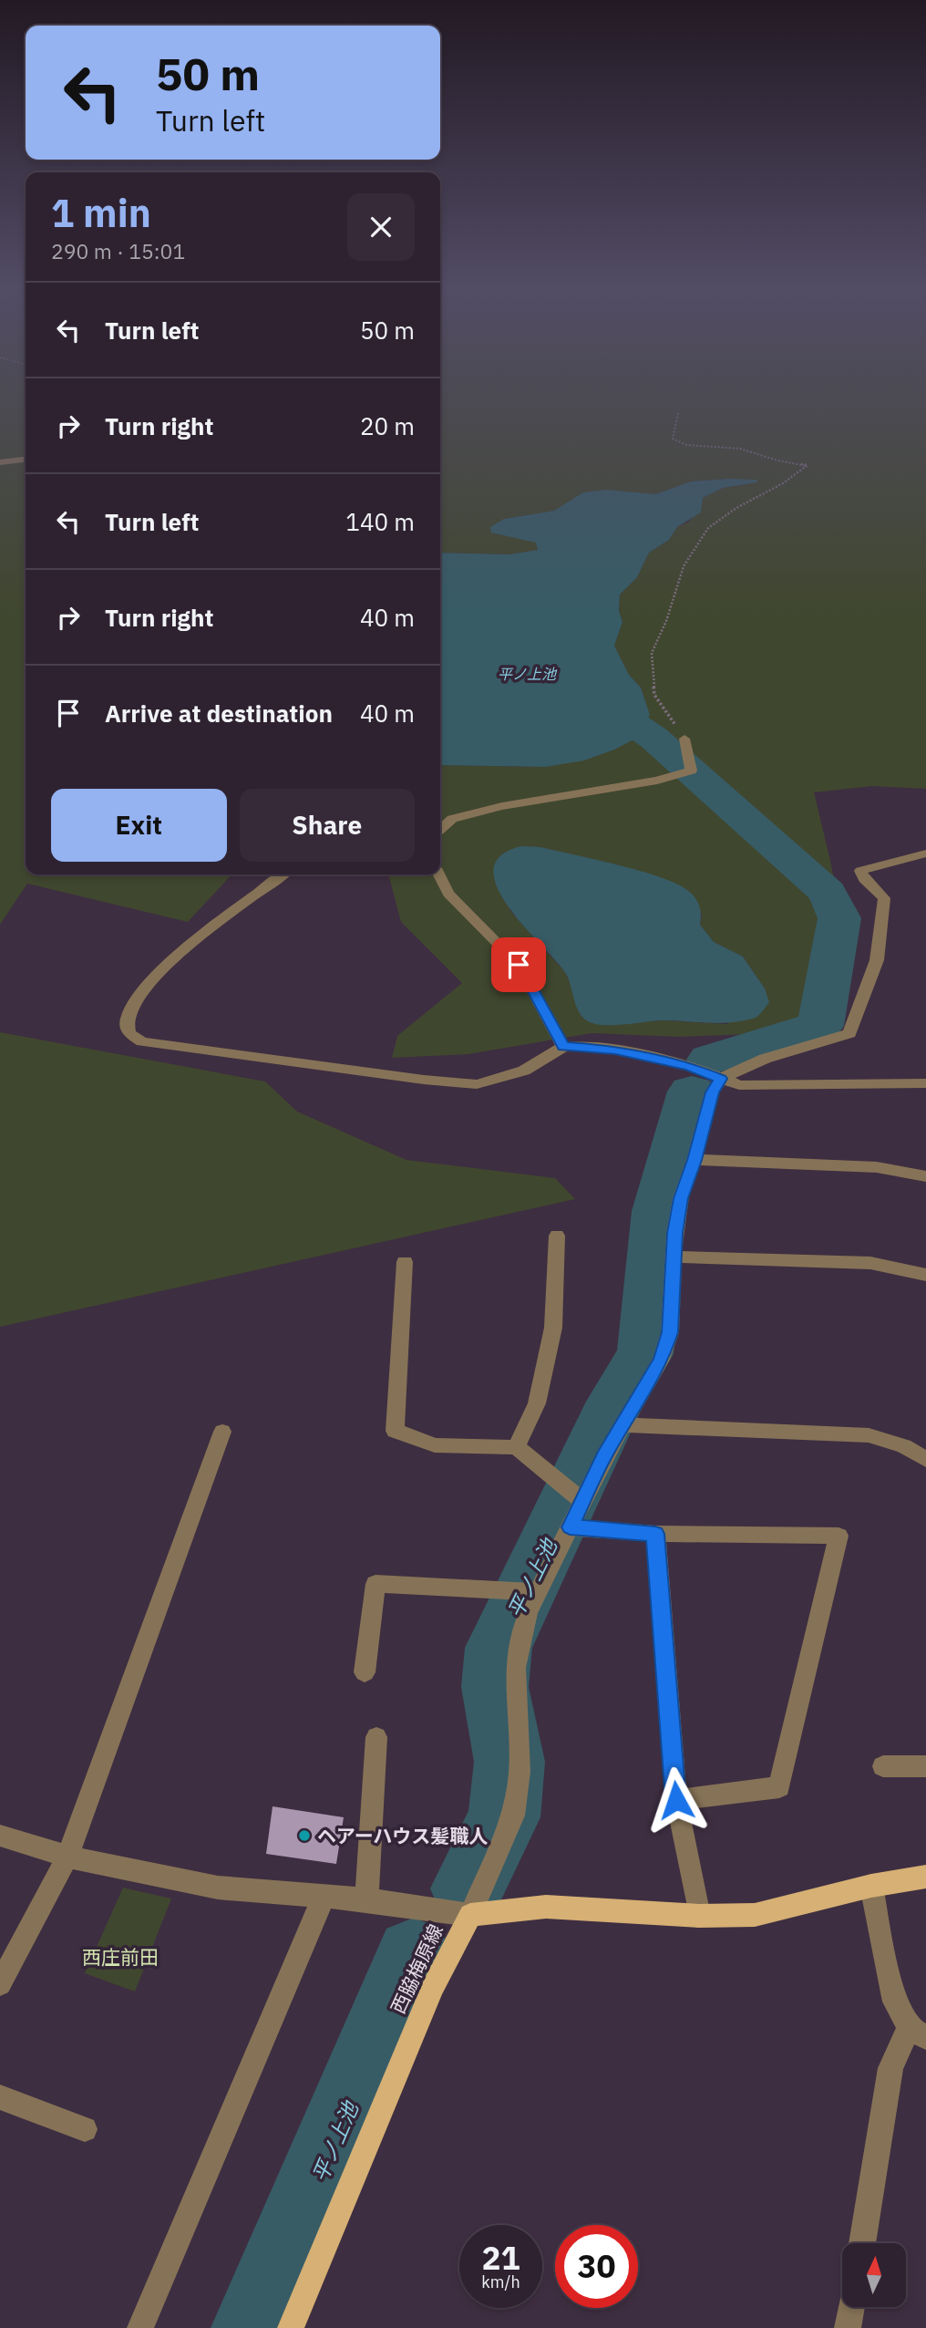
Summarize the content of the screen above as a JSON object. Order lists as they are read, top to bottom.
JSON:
{
  "streets": {
    "main road": ["西脇梅原線"]
  },
  "water": ["平ノ上池"],
  "parks": ["西庄前田"],
  "places": ["ヘアーハウス髪職人"],
  "north": "top",
  "page": {
    "turn": ["50 m", "Turn left"],
    "heading": ["1 min", "290 m · 15:01"],
    "list": [
      {
        "name": "Turn left",
        "value": "50 m"
      },
      {
        "name": "Turn right",
        "value": "20 m"
      },
      {
        "name": "Turn left",
        "value": "140 m"
      },
      {
        "name": "Turn right",
        "value": "40 m"
      },
      {
        "name": "Arrive at destination",
        "value": "40 m"
      }
    ],
    "buttons": ["Exit", "Share"],
    "speed": "21 km/h",
    "limit": "30"
  }
}
